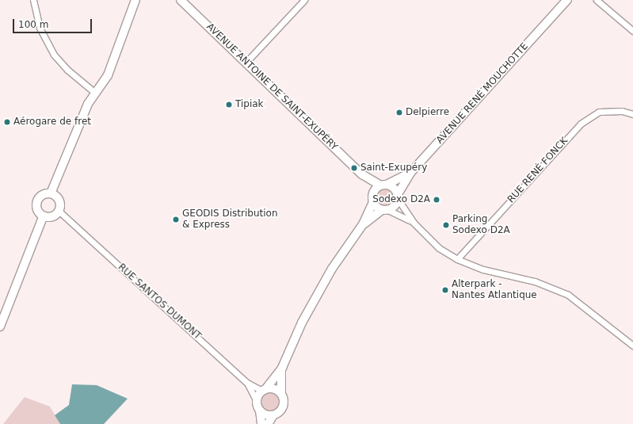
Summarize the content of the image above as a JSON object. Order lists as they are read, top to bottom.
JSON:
{
  "streets": {
    "street": [
      "AVENUE ANTOINE DE SAINT-EXUPÉRY",
      "AVENUE RENÉ MOUCHOTTE",
      "RUE RENÉ FONCK",
      "RUE SANTOS DUMONT"
    ]
  },
  "crossings": [
    ["AVENUE ANTOINE DE SAINT-EXUPÉRY", "AVENUE RENÉ MOUCHOTTE"]
  ],
  "places": [
    "Tipiak",
    "Delpierre",
    "Aérogare de fret",
    "Saint-Exupéry",
    "Sodexo D2A",
    "GEODIS Distribution & Express",
    "Parking Sodexo D2A",
    "Alterpark - Nantes Atlantique"
  ],
  "scale_bar": "100 m"
}
